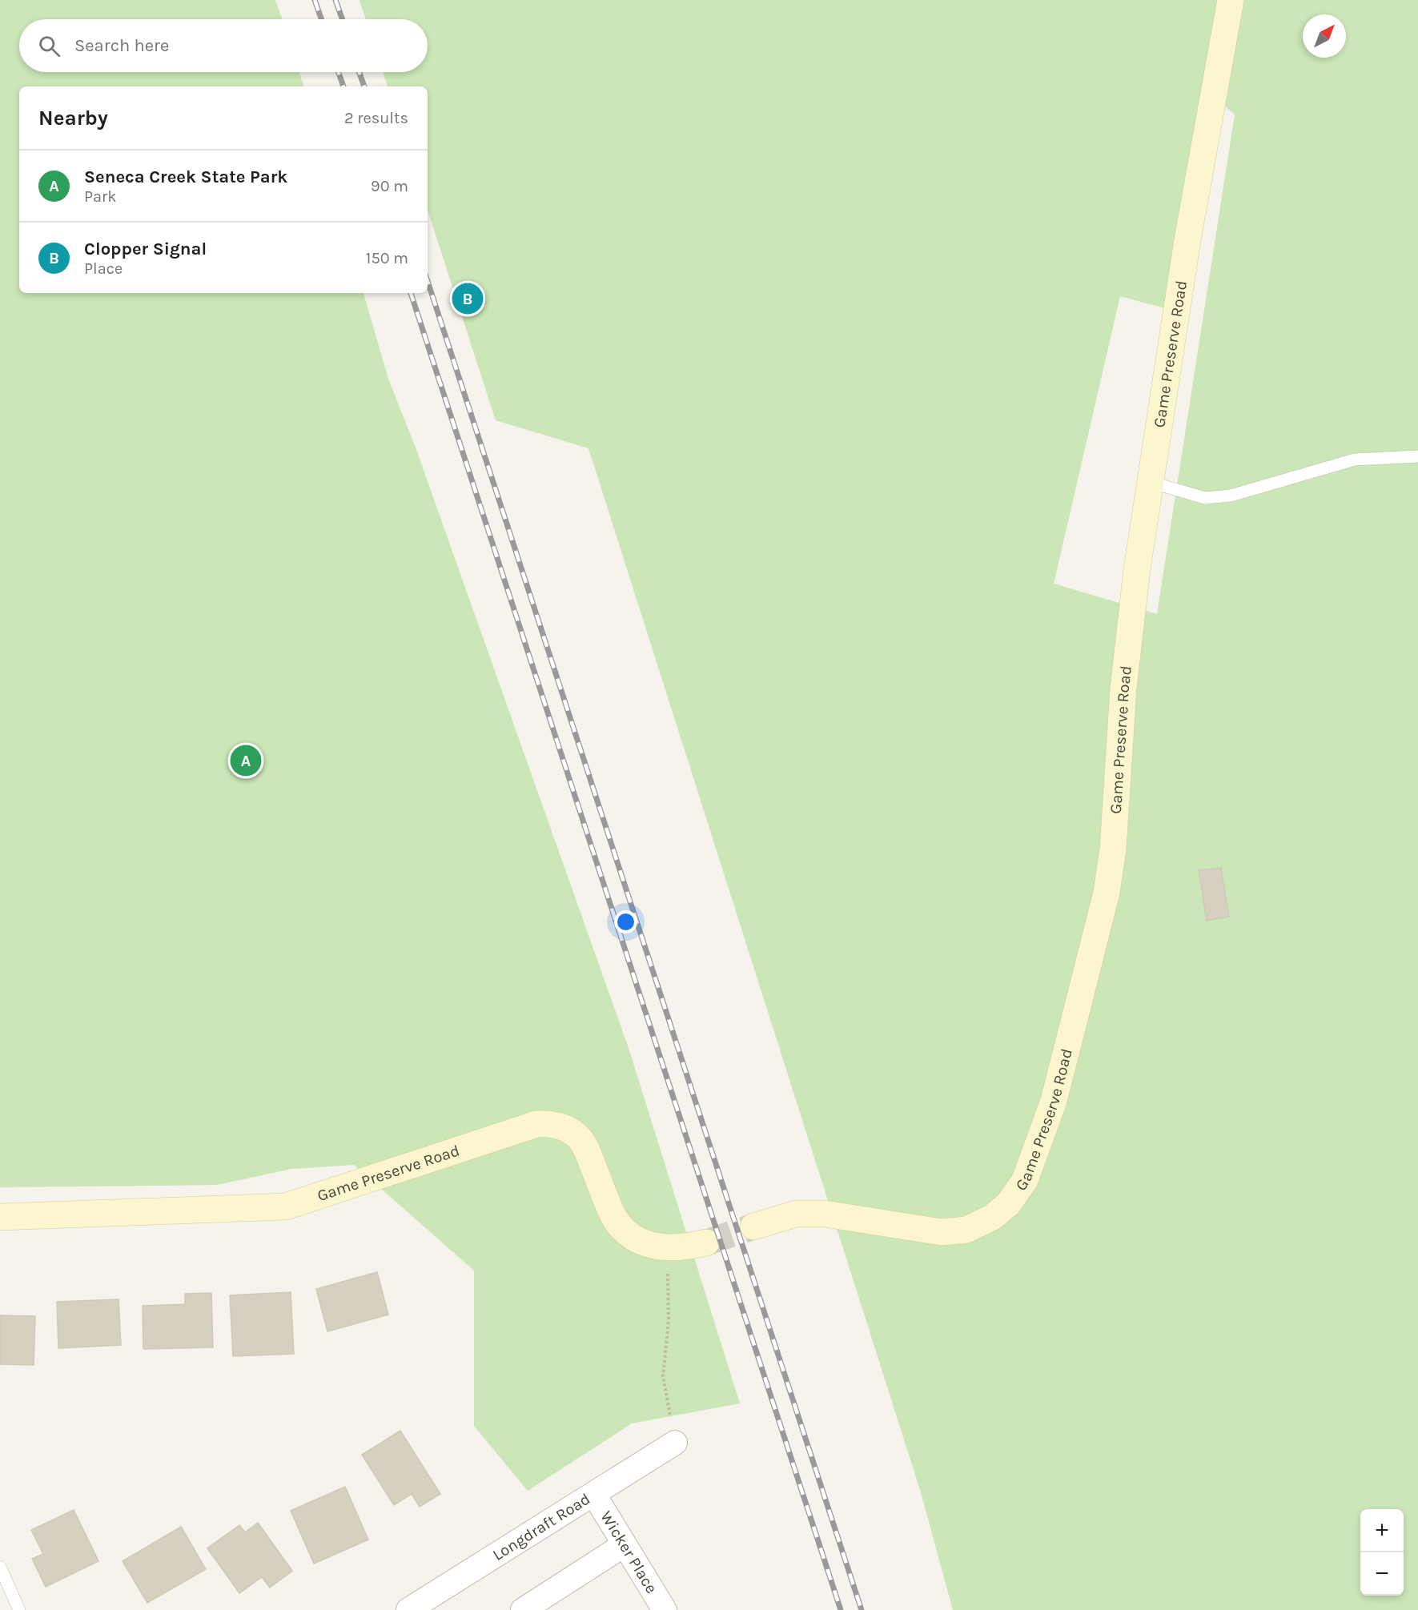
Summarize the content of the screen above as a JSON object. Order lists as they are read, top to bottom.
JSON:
{
  "streets": {
    "street": ["Game Preserve Road", "Longdraft Road", "Wicker Place"]
  },
  "crossings": [
    ["Longdraft Road", "Wicker Place"]
  ],
  "north": "top right",
  "page": {
    "search": "Search here",
    "heading": ["Nearby", "2 results"],
    "list": [
      {
        "mark": "A",
        "name": "Seneca Creek State Park",
        "note": "Park",
        "value": "90 m"
      },
      {
        "mark": "B",
        "name": "Clopper Signal",
        "note": "Place",
        "value": "150 m"
      }
    ],
    "pins": ["B", "A"],
    "map_buttons": ["+", "−"]
  }
}
